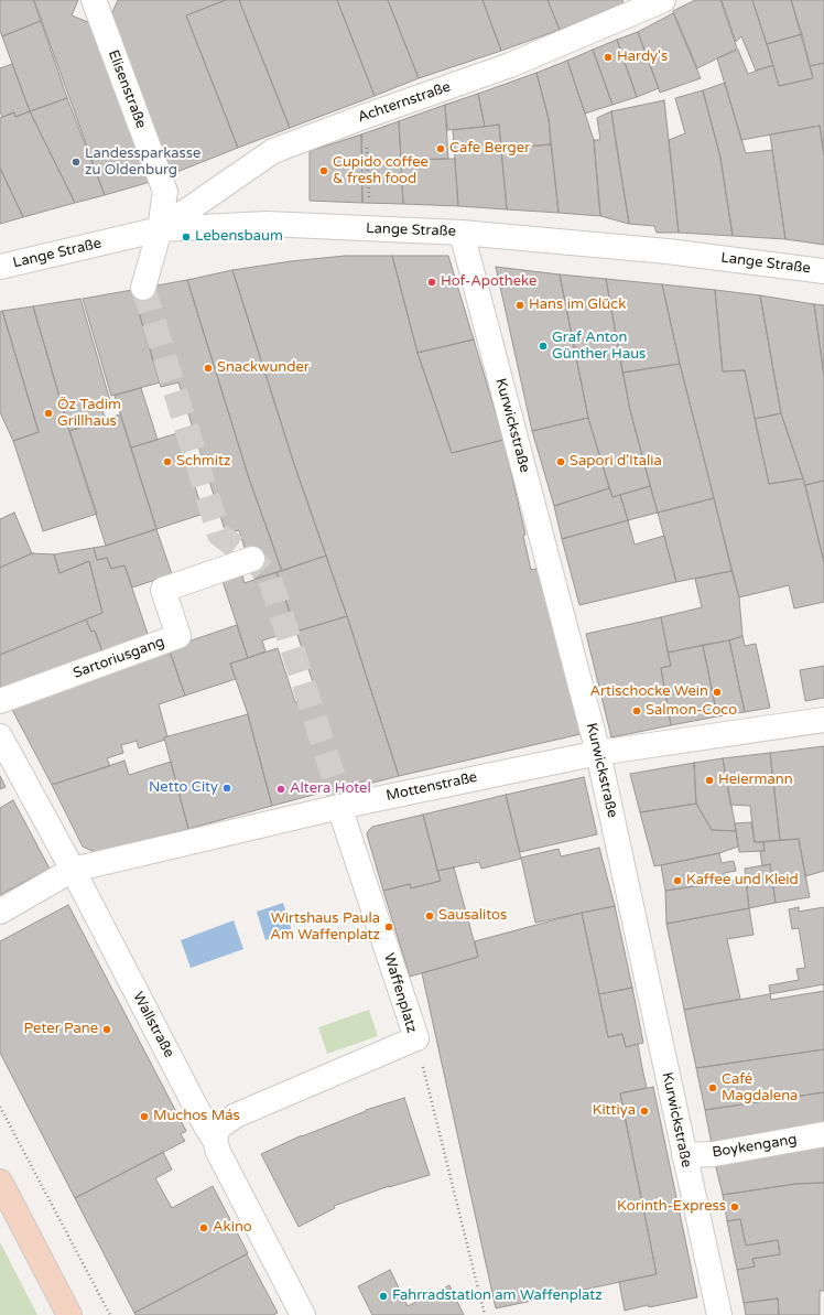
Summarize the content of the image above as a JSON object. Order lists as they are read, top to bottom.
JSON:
{
  "streets": {
    "street": [
      "Elisenstraße",
      "Achternstraße",
      "Lange Straße",
      "Kurwickstraße",
      "Sartoriusgang",
      "Mottenstraße",
      "Waffenplatz",
      "Wallstraße",
      "Boykengang"
    ]
  },
  "crossings": [
    ["Elisenstraße", "Achternstraße"],
    ["Elisenstraße", "Lange Straße"],
    ["Achternstraße", "Lange Straße"],
    ["Lange Straße", "Kurwickstraße"],
    ["Kurwickstraße", "Mottenstraße"],
    ["Kurwickstraße", "Boykengang"],
    ["Mottenstraße", "Waffenplatz"],
    ["Mottenstraße", "Wallstraße"],
    ["Waffenplatz", "Wallstraße"]
  ],
  "places": [
    "Hardy's",
    "Cafe Berger",
    "Landessparkasse zu Oldenburg",
    "Cupido coffee & fresh food",
    "Lebensbaum",
    "Hof-Apotheke",
    "Hans im Glück",
    "Graf Anton Günther Haus",
    "Snackwunder",
    "Öz Tadim Grillhaus",
    "Schmitz",
    "Sapori d'Italia",
    "Artischocke Wein",
    "Salmon-Coco",
    "Heiermann",
    "Netto City",
    "Altera Hotel",
    "Kaffee und Kleid",
    "Sausalitos",
    "Wirtshaus Paula Am Waffenplatz",
    "Peter Pane",
    "Café Magdalena",
    "Kittiya",
    "Muchos Más",
    "Korinth-Express",
    "Akino",
    "Fahrradstation am Waffenplatz"
  ]
}
